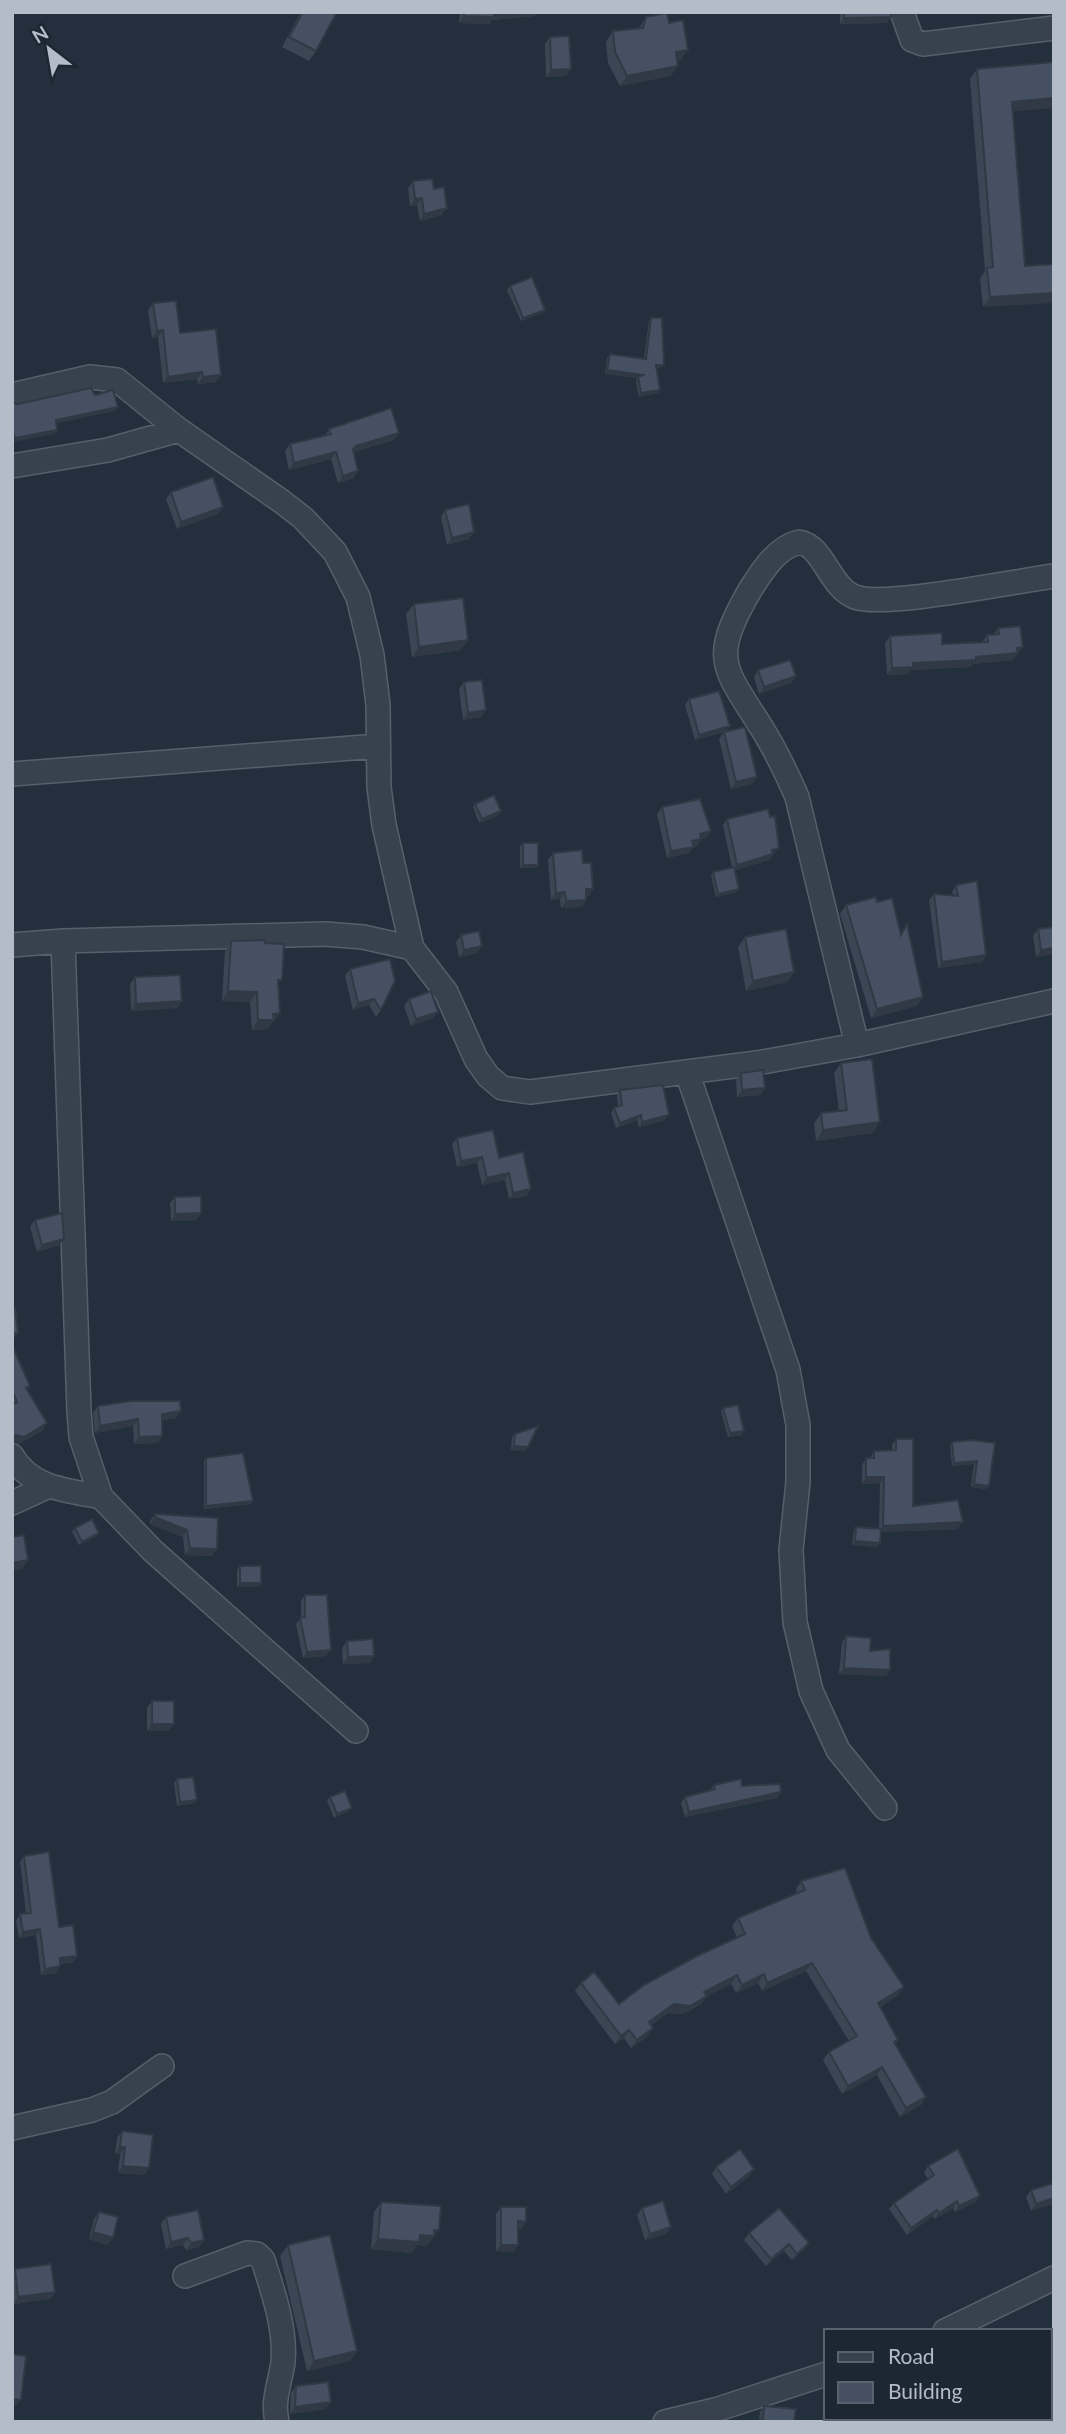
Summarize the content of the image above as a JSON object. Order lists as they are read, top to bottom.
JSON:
{
  "legend": ["Road", "Building"],
  "north": "top left"
}
